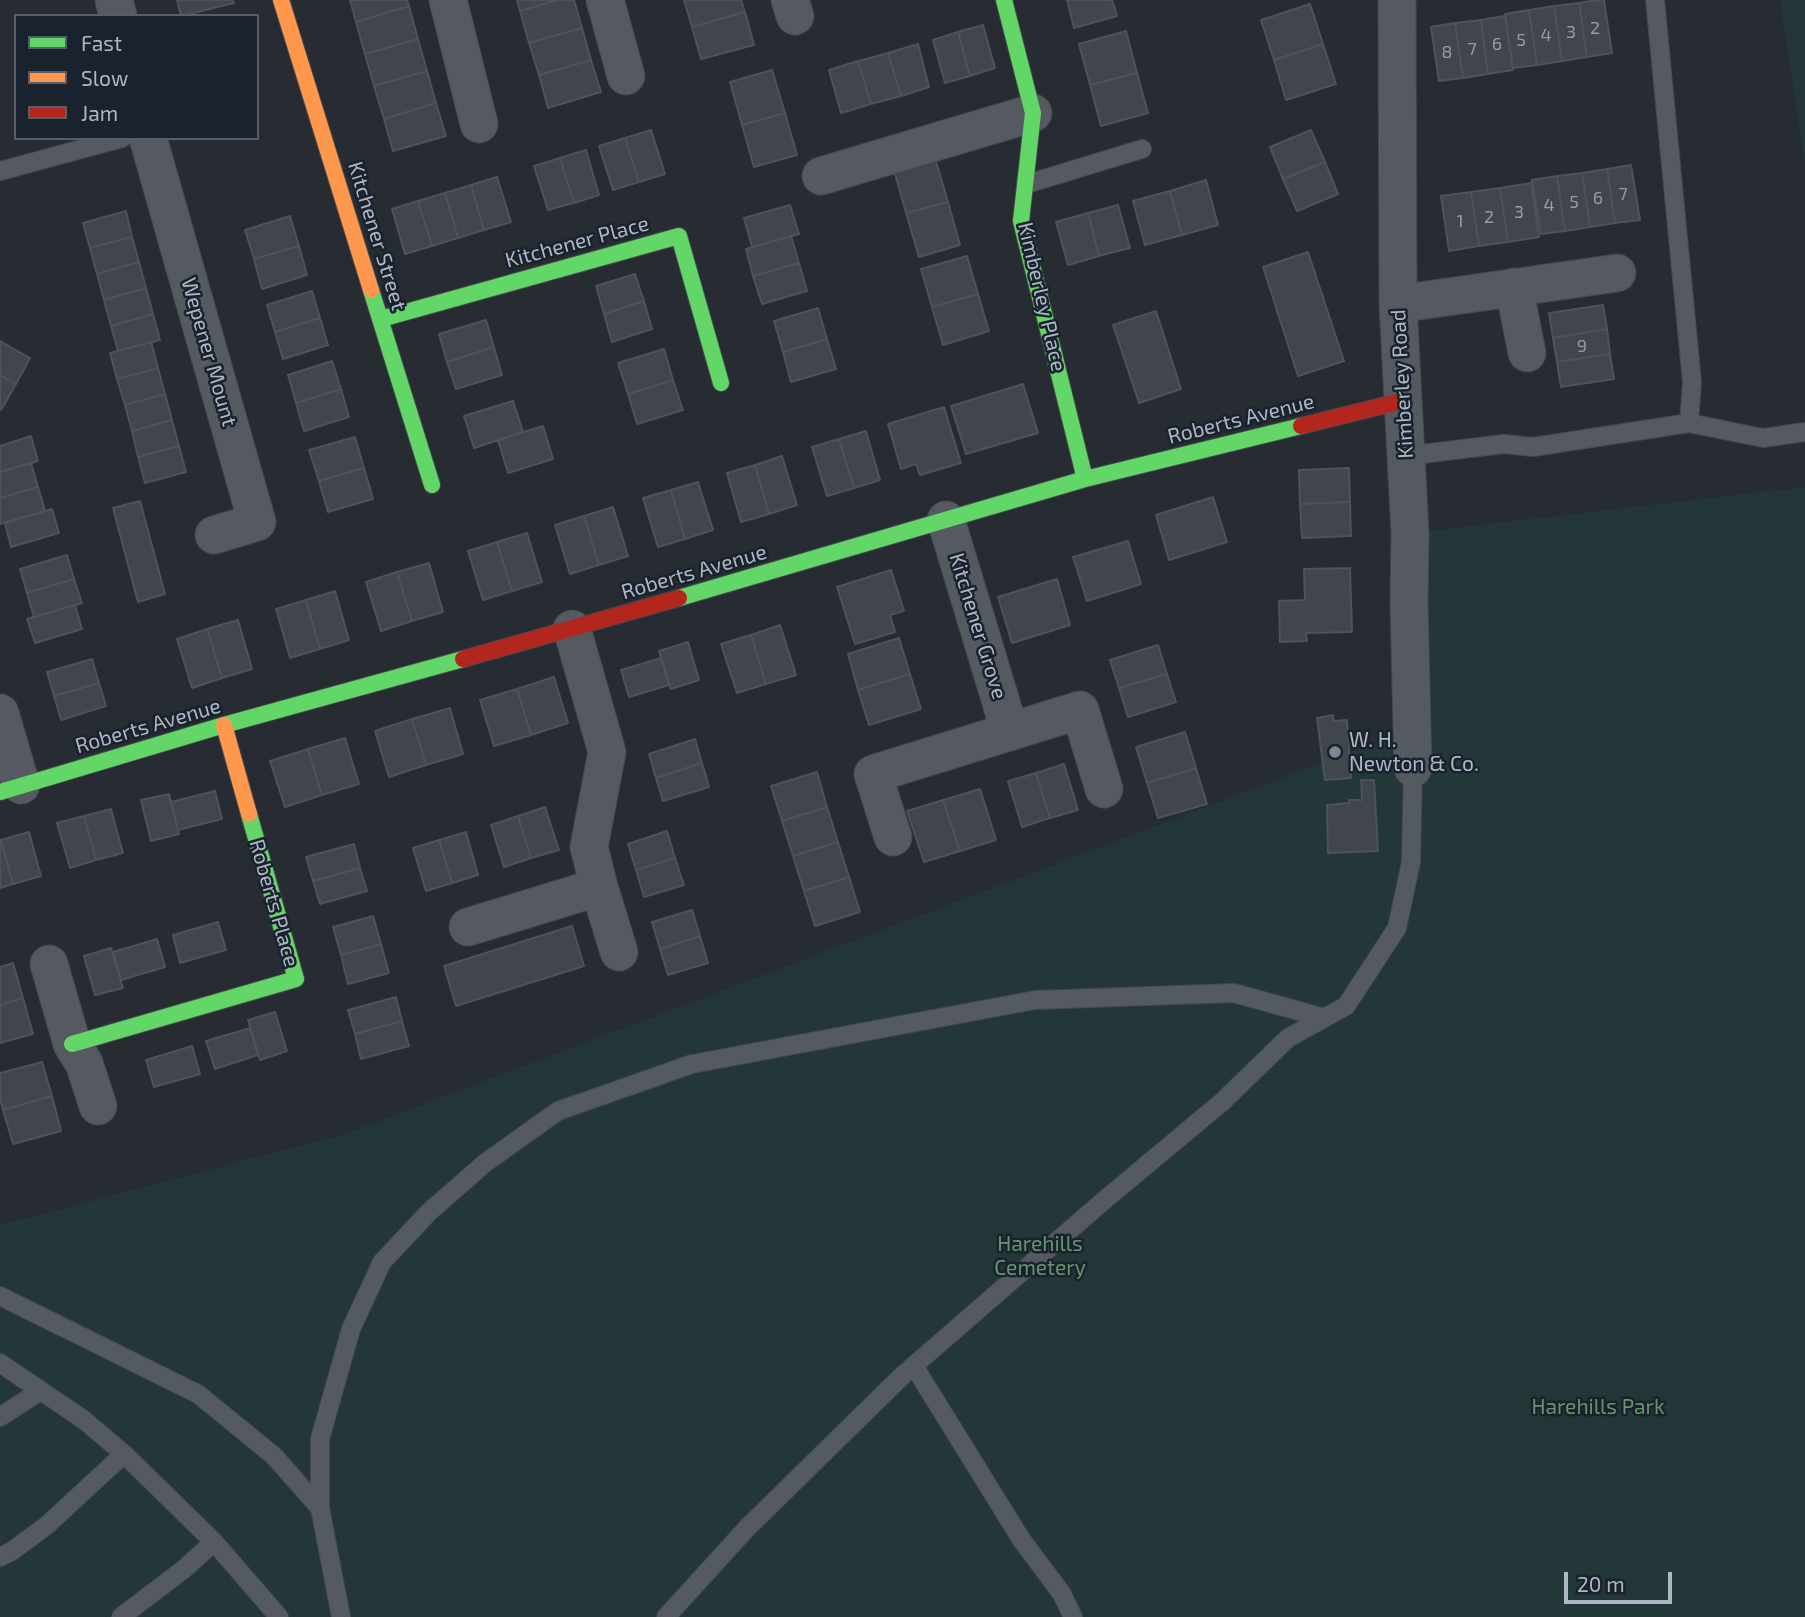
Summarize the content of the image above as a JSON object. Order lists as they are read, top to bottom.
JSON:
{
  "streets": {
    "street": [
      "Kitchener Street",
      "Kitchener Place",
      "Kimberley Place",
      "Wepener Mount",
      "Kimberley Road",
      "Roberts Avenue",
      "Kitchener Grove",
      "Roberts Place"
    ]
  },
  "crossings": [
    ["Kitchener Street", "Kitchener Place"],
    ["Kimberley Place", "Roberts Avenue"],
    ["Kimberley Road", "Roberts Avenue"],
    ["Roberts Avenue", "Kitchener Grove"],
    ["Roberts Avenue", "Roberts Place"]
  ],
  "parks": ["Harehills Cemetery", "Harehills Park"],
  "places": ["W. H. Newton & Co."],
  "house_numbers": [
    "2",
    "3",
    "4",
    "5",
    "6",
    "7",
    "8",
    "7",
    "6",
    "5",
    "4",
    "3",
    "2",
    "1",
    "9"
  ],
  "legend": ["Fast", "Slow", "Jam"],
  "scale_bar": "20 m"
}
